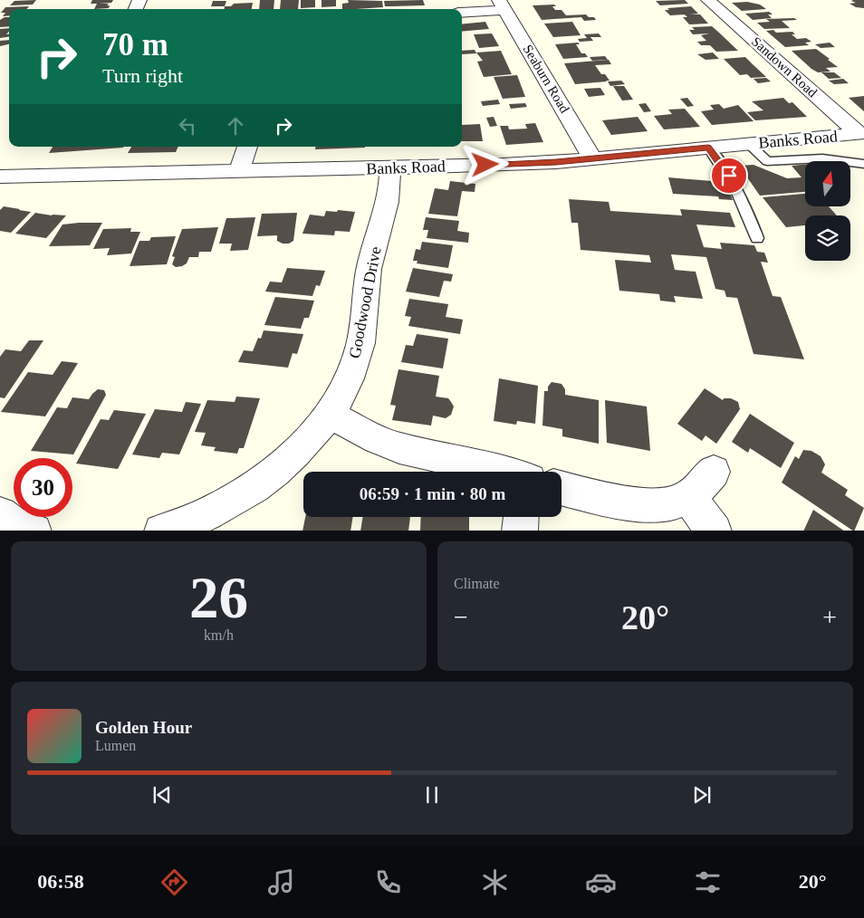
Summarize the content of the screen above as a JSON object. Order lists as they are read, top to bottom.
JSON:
{
  "streets": {
    "street": [
      "Sandown Road",
      "Seaburn Road",
      "Banks Road",
      "Goodwood Drive"
    ]
  },
  "crossings": [
    ["Sandown Road", "Banks Road"],
    ["Seaburn Road", "Banks Road"],
    ["Banks Road", "Goodwood Drive"]
  ],
  "north": "top",
  "page": {
    "turn": ["70 m", "Turn right"],
    "limit": "30",
    "trip": "06:59 · 1 min · 80 m",
    "tile": [
      ["26", "km/h"],
      "Climate"
    ],
    "heat": ["−", "20°", "+"],
    "song": ["Golden Hour", "Lumen"],
    "tabs": ["06:58", "20°"]
  }
}
